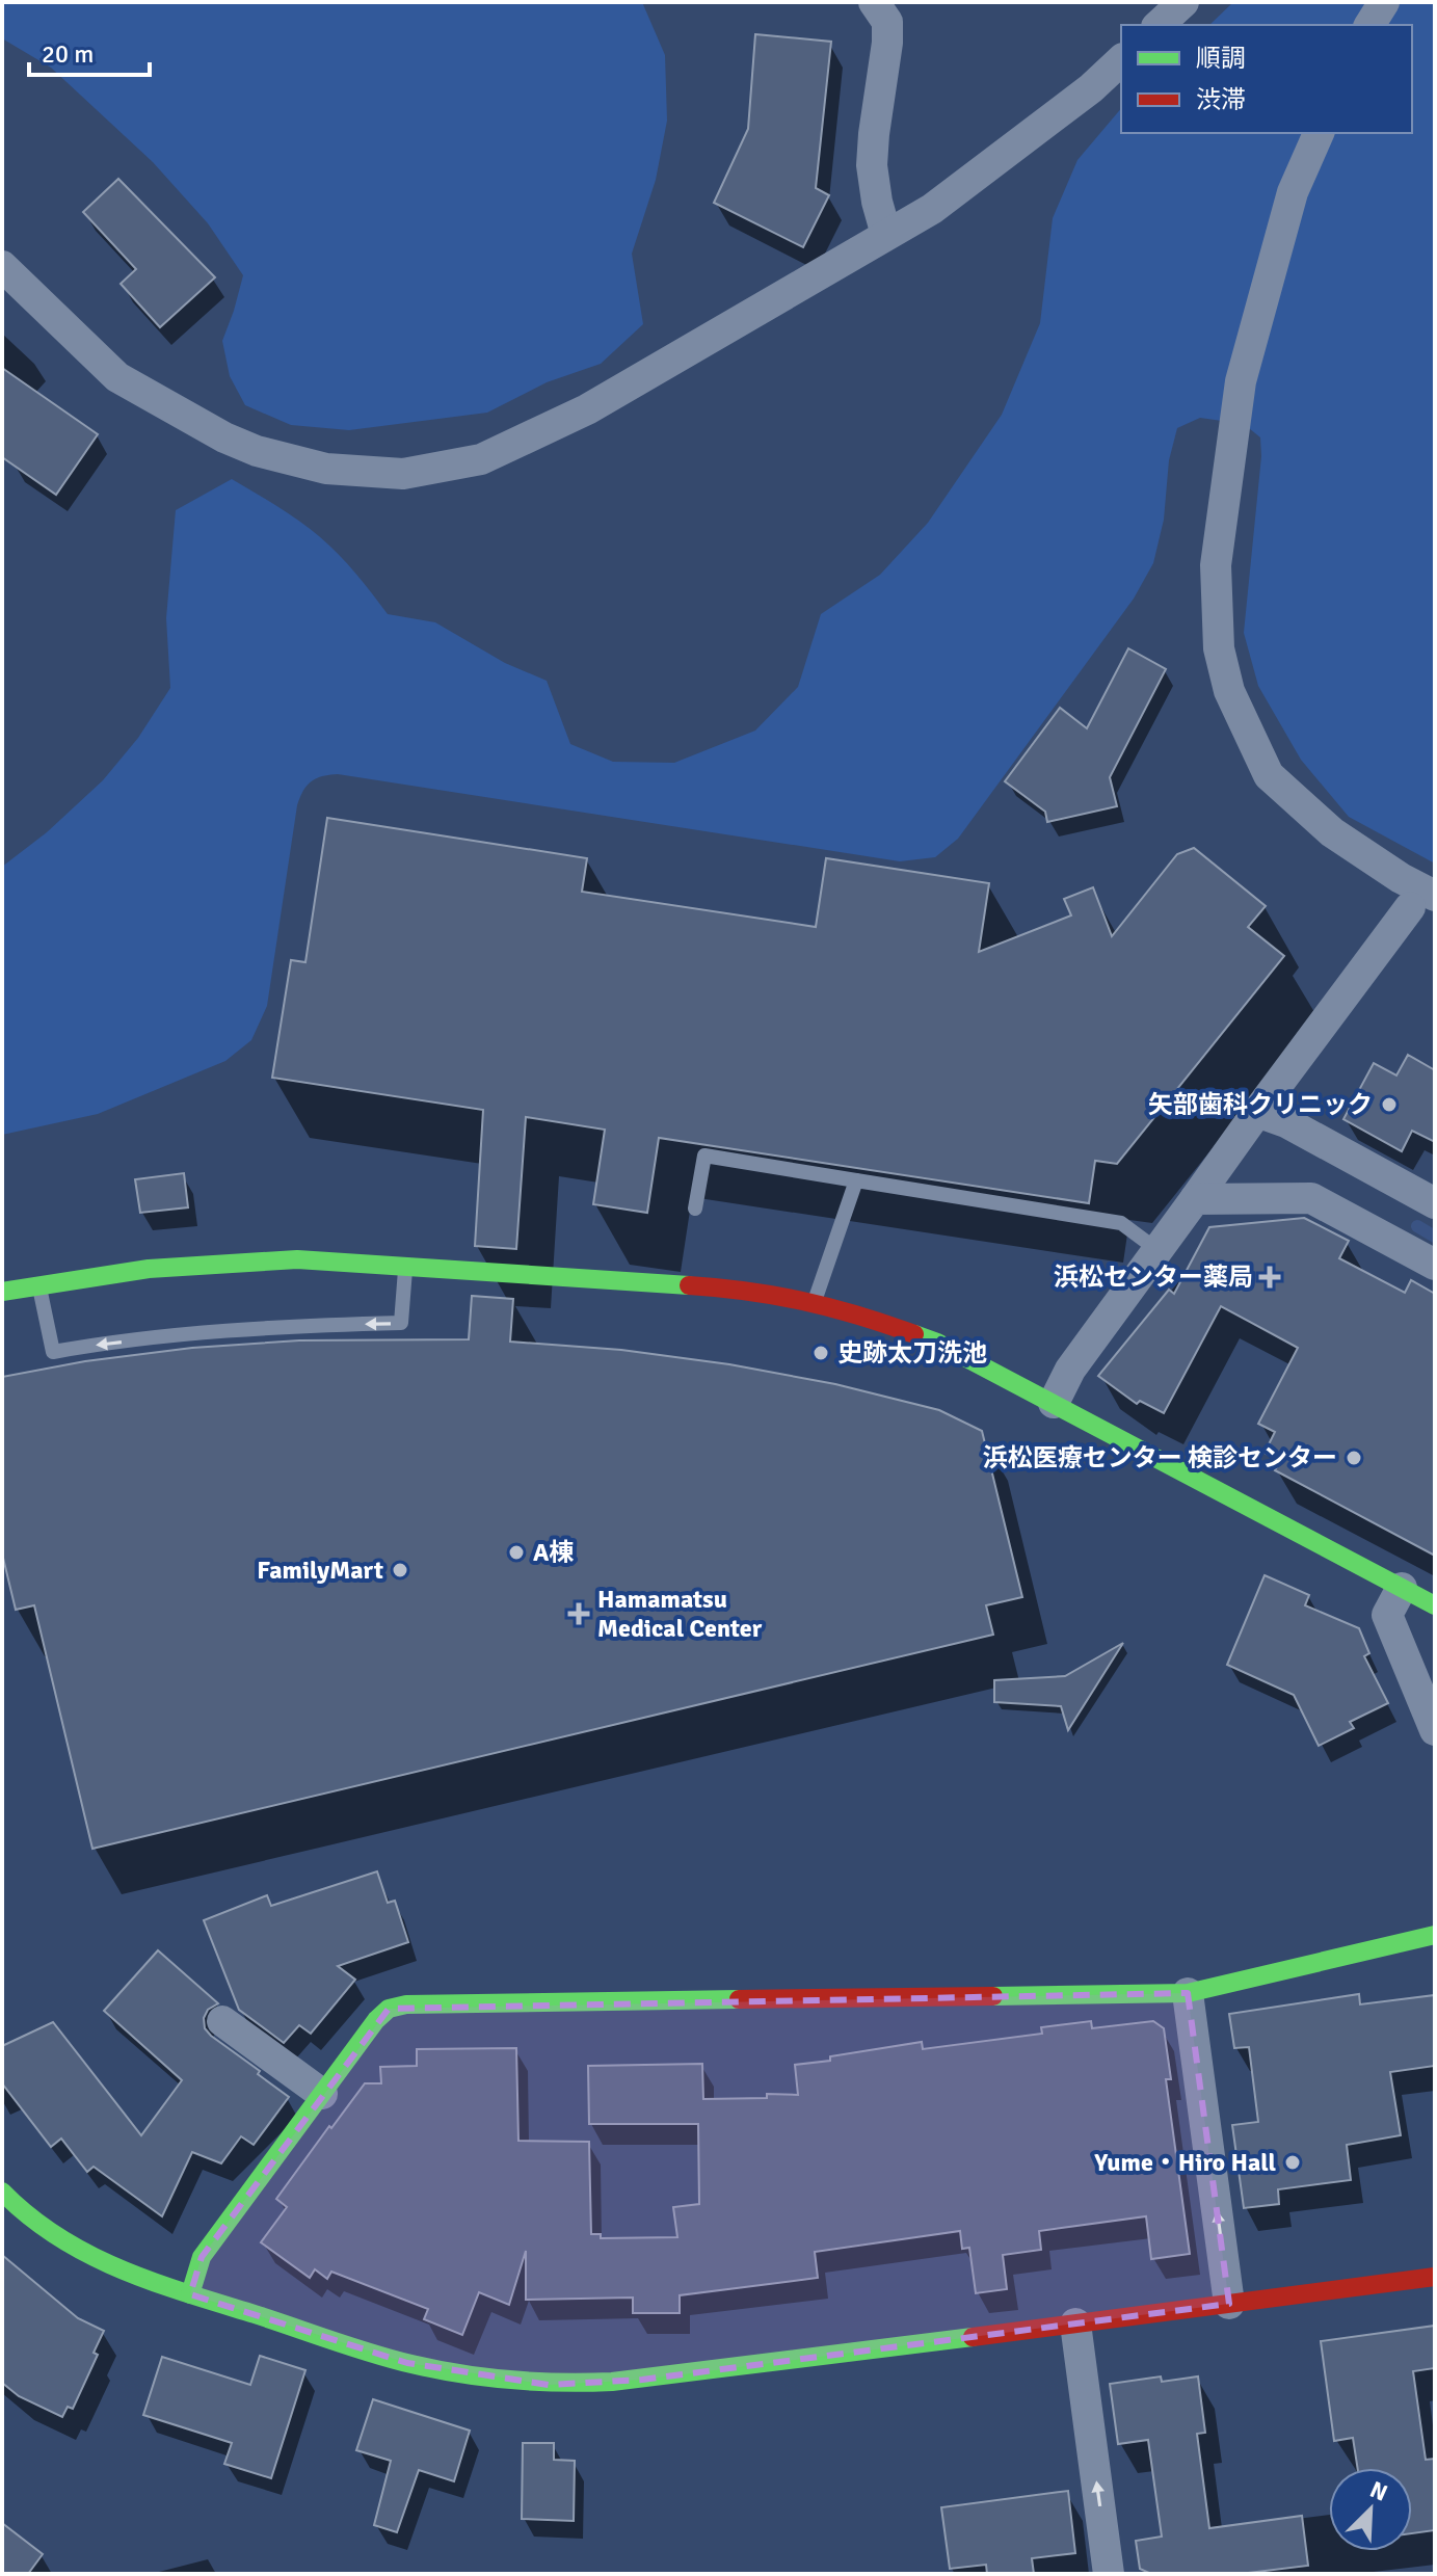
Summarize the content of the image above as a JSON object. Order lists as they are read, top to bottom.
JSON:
{
  "places": {
    "other": [
      "矢部歯科クリニック",
      "史跡太刀洗池",
      "浜松医療センター 検診センター",
      "A棟",
      "FamilyMart",
      "Yume・Hiro Hall"
    ],
    "health": ["浜松センター薬局", "Hamamatsu Medical Center"]
  },
  "legend": ["順調", "渋滞"],
  "scale_bar": "20 m",
  "north": "top right"
}
